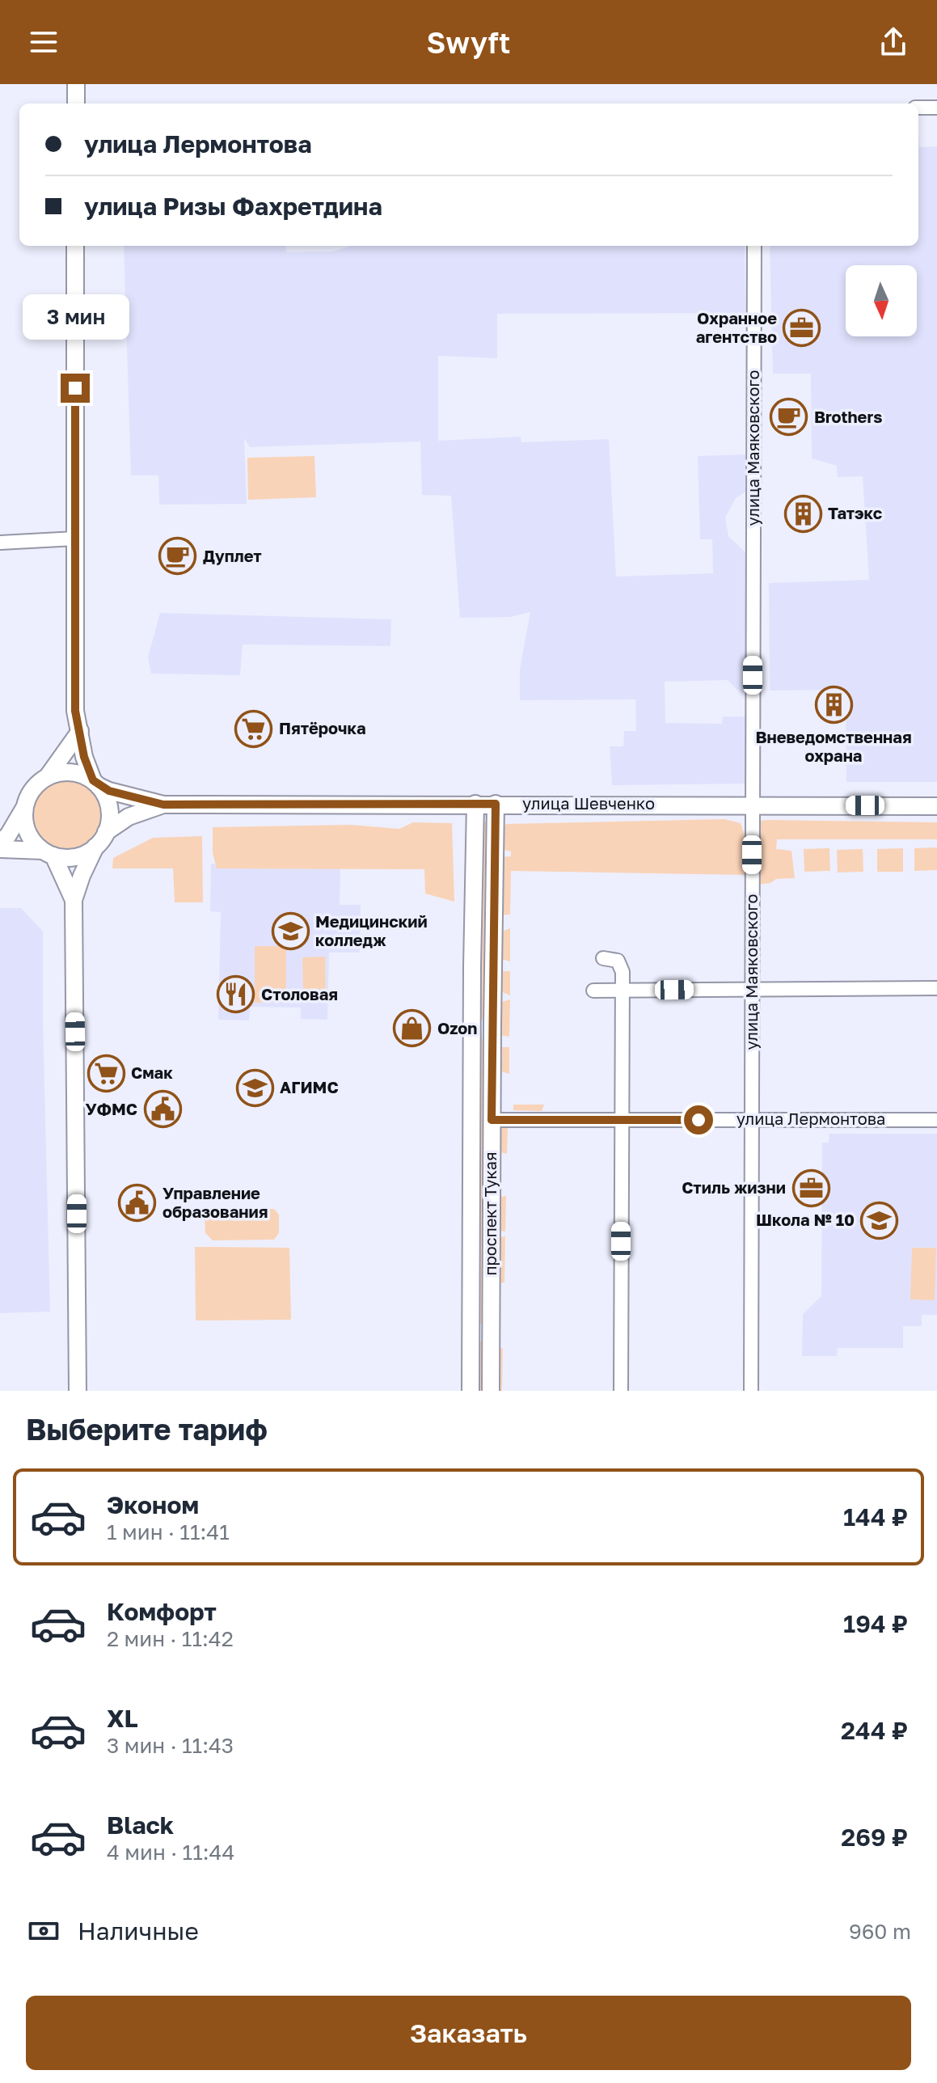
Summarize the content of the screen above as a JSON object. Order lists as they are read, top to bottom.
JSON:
{
  "streets": {
    "main road": ["улица Шевченко", "проспект Тукая"],
    "street": ["улица Маяковского", "улица Лермонтова"]
  },
  "crossings": [
    ["улица Маяковского", "улица Шевченко"],
    ["улица Маяковского", "улица Лермонтова"],
    ["улица Шевченко", "проспект Тукая"],
    ["улица Лермонтова", "проспект Тукая"]
  ],
  "places": {
    "office": ["Охранное агентство", "Стиль жизни"],
    "cafe": ["Brothers", "Дуплет"],
    "building": ["Татэкс", "Вневедомственная охрана"],
    "supermarket": ["Пятёрочка", "Смак"],
    "school or university": ["Медицинский колледж", "АГИМС", "Школа № 10"],
    "restaurant": ["Столовая"],
    "shop": ["Ozon"],
    "public building": ["УФМС", "Управление образования"]
  },
  "north": "bottom",
  "page": {
    "header": "Swyft",
    "banner": ["улица Лермонтова", "улица Ризы Фахретдина"],
    "bubble": "3 мин",
    "heading": "Выберите тариф",
    "list": [
      {
        "name": "Эконом",
        "note": "1 мин · 11:41",
        "value": "144 ₽"
      },
      {
        "name": "Комфорт",
        "note": "2 мин · 11:42",
        "value": "194 ₽"
      },
      {
        "name": "XL",
        "note": "3 мин · 11:43",
        "value": "244 ₽"
      },
      {
        "name": "Black",
        "note": "4 мин · 11:44",
        "value": "269 ₽"
      }
    ],
    "pay": ["Наличные", "960 m"],
    "buttons": "Заказать"
  }
}
